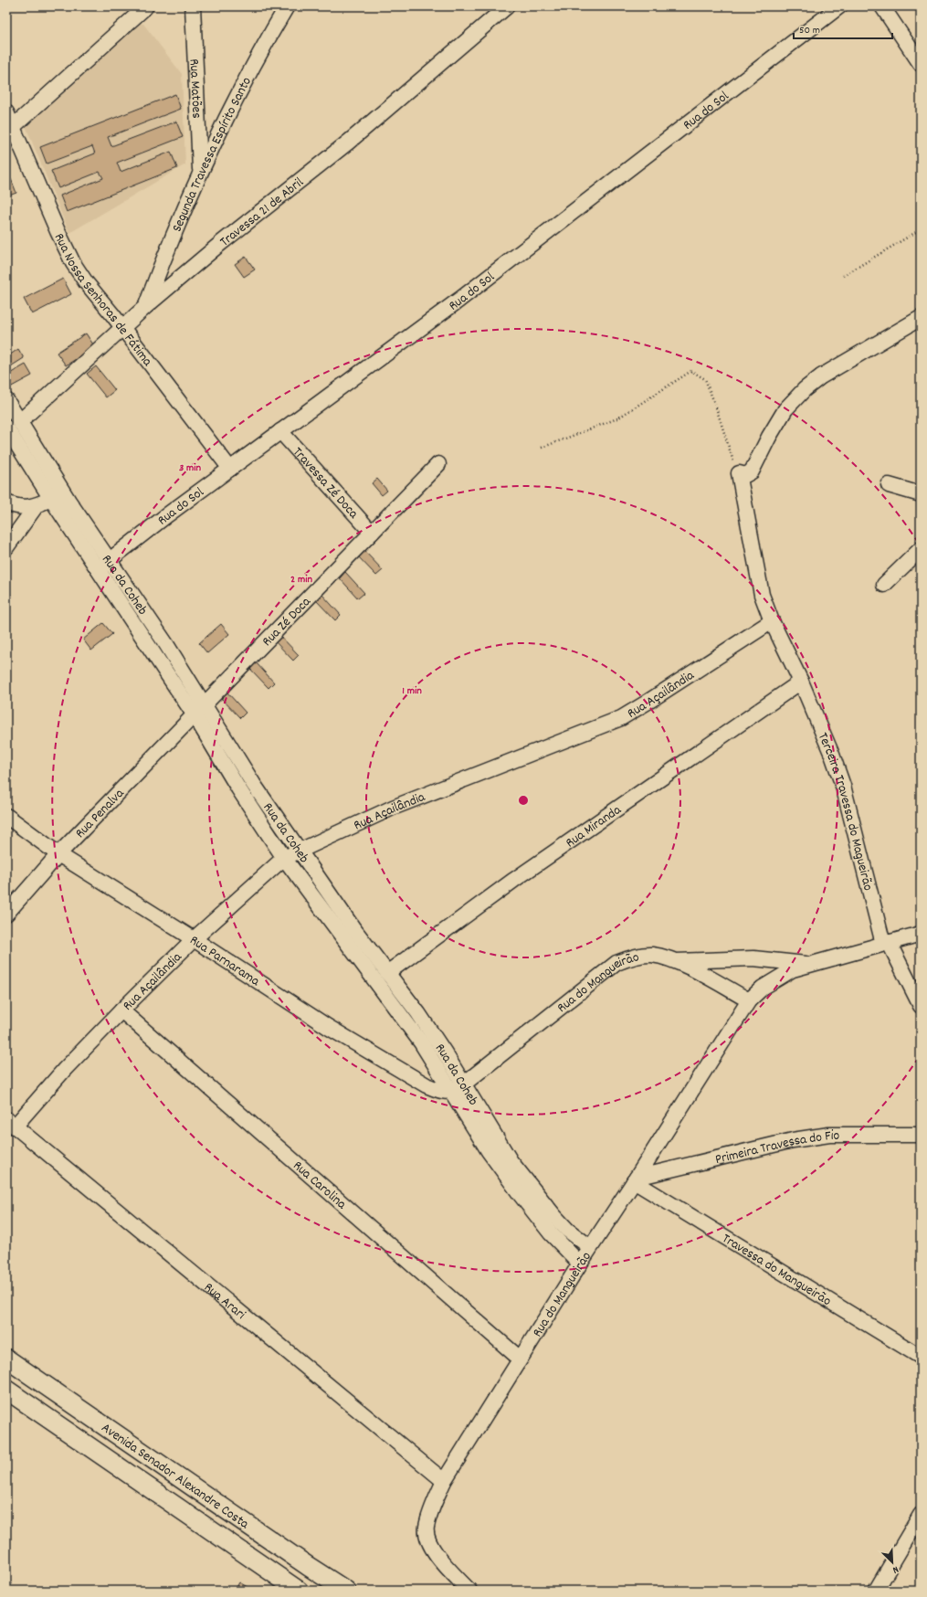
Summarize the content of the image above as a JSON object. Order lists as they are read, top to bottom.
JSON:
{
  "streets": {
    "main road": ["Avenida Senador Alexandre Costa"],
    "street": [
      "Rua Matões",
      "Rua do Sol",
      "Segunda Travessa Espírito Santo",
      "Travessa 21 de Abril",
      "Rua Nossa Senhoras de Fátima",
      "Travessa Zé Doca",
      "Rua da Coheb",
      "Rua Zé Doca",
      "Rua Açailândia",
      "Terceira Travessa do Magueirão",
      "Rua Penalva",
      "Rua Miranda",
      "Rua Parnarama",
      "Rua do Mangueirão",
      "Primeira Travessa do Fio",
      "Rua Carolina",
      "Travessa do Mangueirão",
      "Rua Arari"
    ]
  },
  "crossings": [
    ["Rua Matões", "Segunda Travessa Espírito Santo"],
    ["Rua do Sol", "Rua Nossa Senhoras de Fátima"],
    ["Rua do Sol", "Travessa Zé Doca"],
    ["Rua do Sol", "Rua da Coheb"],
    ["Segunda Travessa Espírito Santo", "Travessa 21 de Abril"],
    ["Travessa 21 de Abril", "Rua Nossa Senhoras de Fátima"],
    ["Travessa 21 de Abril", "Rua da Coheb"],
    ["Travessa Zé Doca", "Rua Zé Doca"],
    ["Rua da Coheb", "Rua Zé Doca"],
    ["Rua da Coheb", "Rua Açailândia"],
    ["Rua da Coheb", "Rua Penalva"],
    ["Rua da Coheb", "Rua Miranda"],
    ["Rua da Coheb", "Rua Parnarama"],
    ["Rua da Coheb", "Rua do Mangueirão"],
    ["Rua Zé Doca", "Rua Penalva"],
    ["Rua Açailândia", "Rua Parnarama"],
    ["Rua Açailândia", "Rua Carolina"],
    ["Rua Açailândia", "Rua Arari"],
    ["Terceira Travessa do Magueirão", "Rua Miranda"],
    ["Terceira Travessa do Magueirão", "Rua do Mangueirão"],
    ["Rua Penalva", "Rua Parnarama"],
    ["Rua Parnarama", "Rua do Mangueirão"],
    ["Rua do Mangueirão", "Primeira Travessa do Fio"],
    ["Rua do Mangueirão", "Rua Carolina"],
    ["Rua do Mangueirão", "Travessa do Mangueirão"],
    ["Rua do Mangueirão", "Rua Arari"],
    ["Primeira Travessa do Fio", "Travessa do Mangueirão"]
  ],
  "scale_bar": "50 m",
  "north": "bottom right",
  "rings": ["3 min", "2 min", "1 min"]
}
